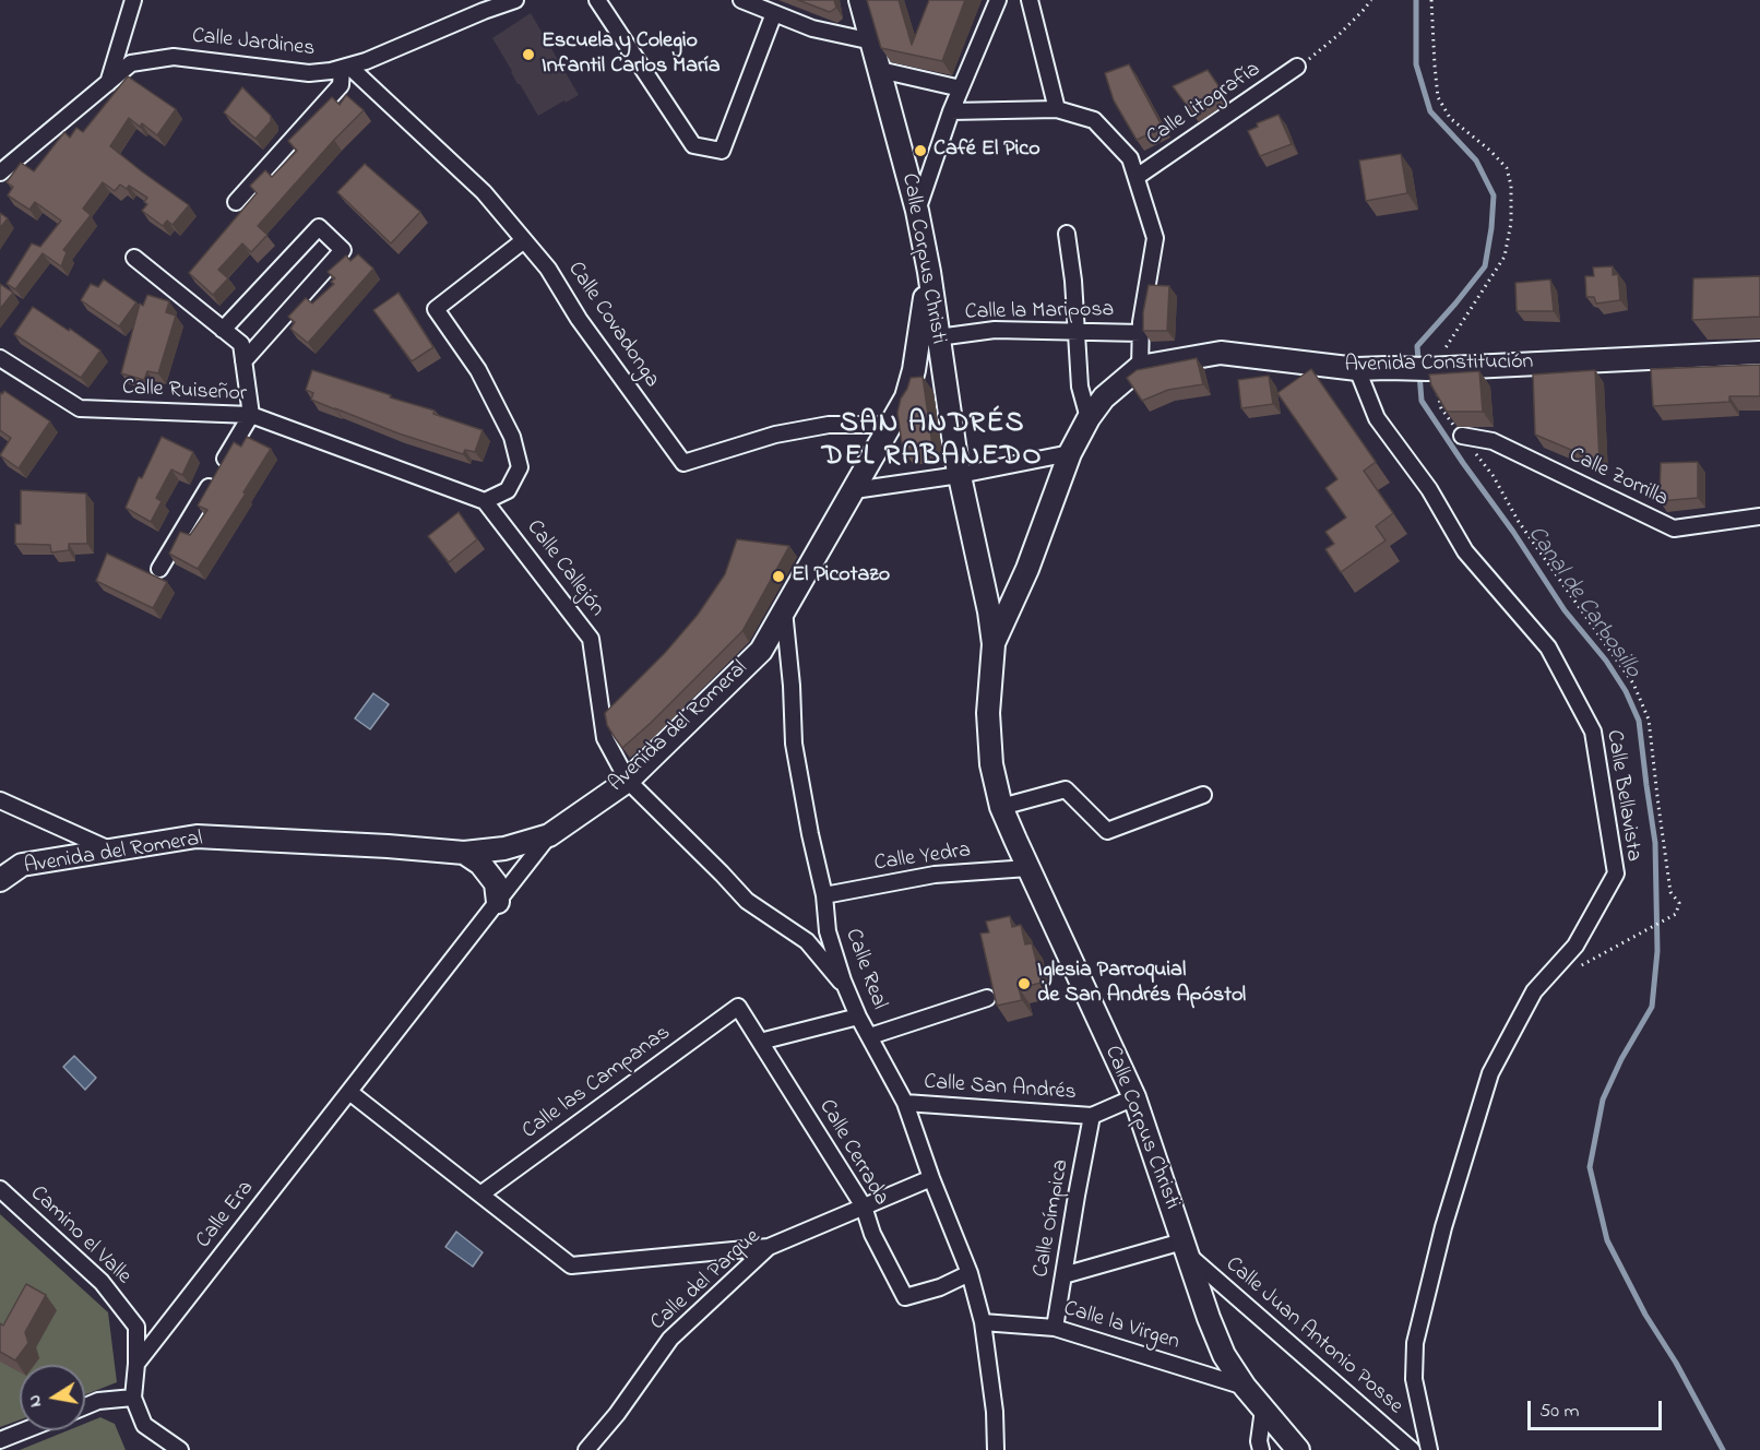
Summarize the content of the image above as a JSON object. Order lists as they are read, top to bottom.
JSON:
{
  "streets": {
    "street": [
      "Calle Jardines",
      "Calle Litografía",
      "Calle Corpus Christi",
      "Calle la Mariposa",
      "Calle Covadonga",
      "Avenida Constitución",
      "Calle Ruiseñor",
      "Calle Zorrilla",
      "Calle Callejón",
      "Avenida del Romeral",
      "Calle Bellavista",
      "Calle Yedra",
      "Calle Real",
      "Calle las Campanas",
      "Calle San Andrés",
      "Calle Cerrada",
      "Calle Era",
      "Calle Oímpica",
      "Camino el Valle",
      "Calle del Parque",
      "Calle la Virgen",
      "Calle Juan Antonio Posse"
    ]
  },
  "crossings": [
    ["Calle Jardines", "Calle Covadonga"],
    ["Calle Corpus Christi", "Calle la Mariposa"],
    ["Calle Corpus Christi", "Avenida del Romeral"],
    ["Calle Corpus Christi", "Calle Yedra"],
    ["Calle Corpus Christi", "Calle la Virgen"],
    ["Calle Corpus Christi", "Calle Juan Antonio Posse"],
    ["Calle Covadonga", "Avenida del Romeral"],
    ["Avenida Constitución", "Calle Bellavista"],
    ["Calle Ruiseñor", "Calle Callejón"],
    ["Calle Callejón", "Avenida del Romeral"],
    ["Calle Callejón", "Calle Real"],
    ["Avenida del Romeral", "Calle Real"],
    ["Avenida del Romeral", "Calle Era"],
    ["Calle Yedra", "Calle Real"],
    ["Calle Real", "Calle San Andrés"],
    ["Calle Real", "Calle Cerrada"],
    ["Calle Real", "Calle del Parque"],
    ["Calle Real", "Calle la Virgen"],
    ["Calle las Campanas", "Calle Cerrada"],
    ["Calle San Andrés", "Calle Oímpica"],
    ["Calle Cerrada", "Calle del Parque"],
    ["Calle Era", "Camino el Valle"],
    ["Calle Oímpica", "Calle la Virgen"]
  ],
  "districts": ["SAN ANDRÉS DEL RABANEDO"],
  "water": ["Canal de Carbosillo"],
  "places": [
    "Escuela y Colegio Infantil Carlos María",
    "Café El Pico",
    "El Picotazo",
    "Iglesia Parroquial de San Andrés Apóstol"
  ],
  "scale_bar": "50 m",
  "north": "left"
}
